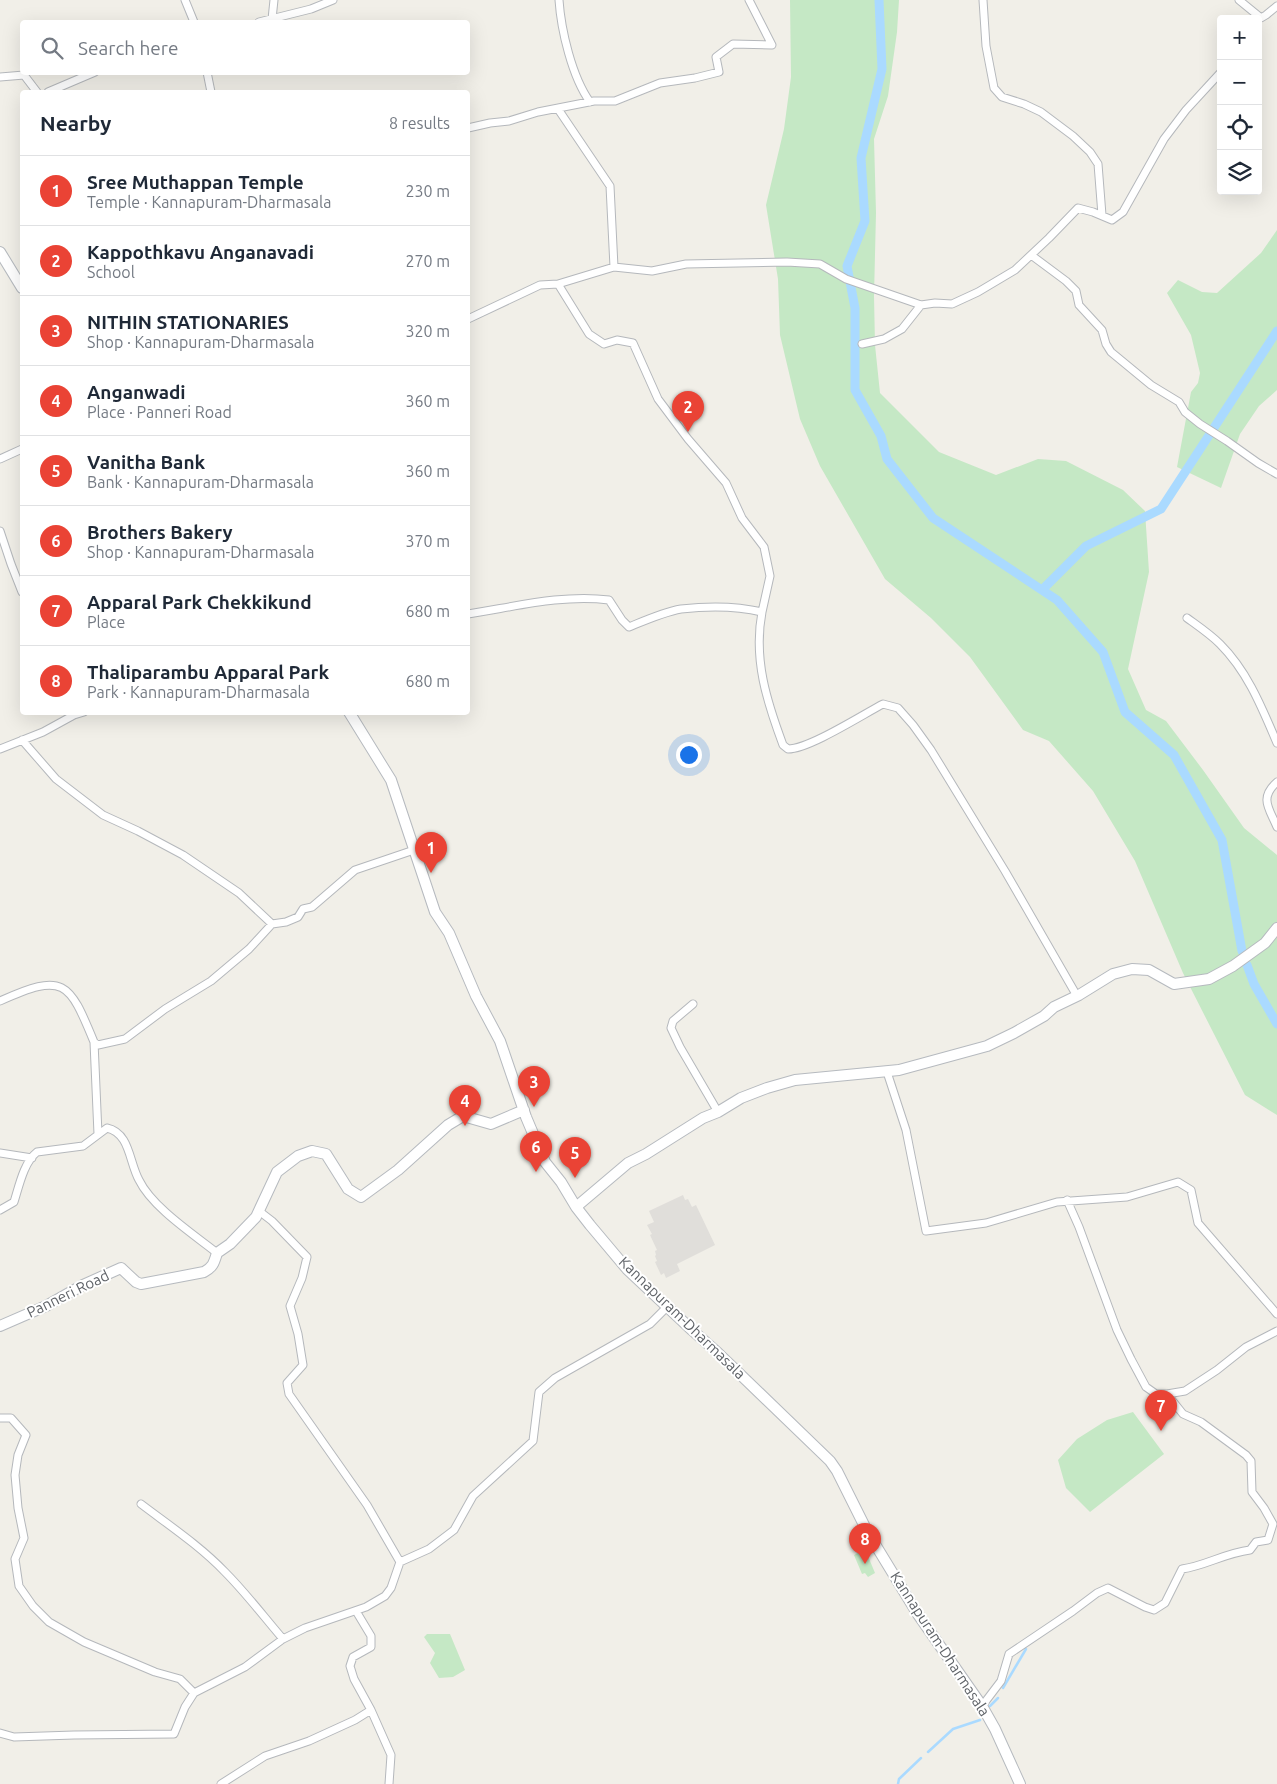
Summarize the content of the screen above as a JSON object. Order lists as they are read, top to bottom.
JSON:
{
  "streets": {
    "main road": ["Panneri Road", "Kannapuram-Dharmasala"]
  },
  "crossings": [
    ["Panneri Road", "Kannapuram-Dharmasala"]
  ],
  "page": {
    "map_buttons": ["+", "−"],
    "search": "Search here",
    "heading": ["Nearby", "8 results"],
    "list": [
      {
        "mark": "1",
        "name": "Sree Muthappan Temple",
        "note": "Temple · Kannapuram-Dharmasala",
        "value": "230 m"
      },
      {
        "mark": "2",
        "name": "Kappothkavu Anganavadi",
        "note": "School",
        "value": "270 m"
      },
      {
        "mark": "3",
        "name": "NITHIN STATIONARIES",
        "note": "Shop · Kannapuram-Dharmasala",
        "value": "320 m"
      },
      {
        "mark": "4",
        "name": "Anganwadi",
        "note": "Place · Panneri Road",
        "value": "360 m"
      },
      {
        "mark": "5",
        "name": "Vanitha Bank",
        "note": "Bank · Kannapuram-Dharmasala",
        "value": "360 m"
      },
      {
        "mark": "6",
        "name": "Brothers Bakery",
        "note": "Shop · Kannapuram-Dharmasala",
        "value": "370 m"
      },
      {
        "mark": "7",
        "name": "Apparal Park Chekkikund",
        "note": "Place",
        "value": "680 m"
      },
      {
        "mark": "8",
        "name": "Thaliparambu Apparal Park",
        "note": "Park · Kannapuram-Dharmasala",
        "value": "680 m"
      }
    ],
    "pins": [
      "2",
      "1",
      "3",
      "4",
      "6",
      "5",
      "7",
      "8"
    ]
  }
}
